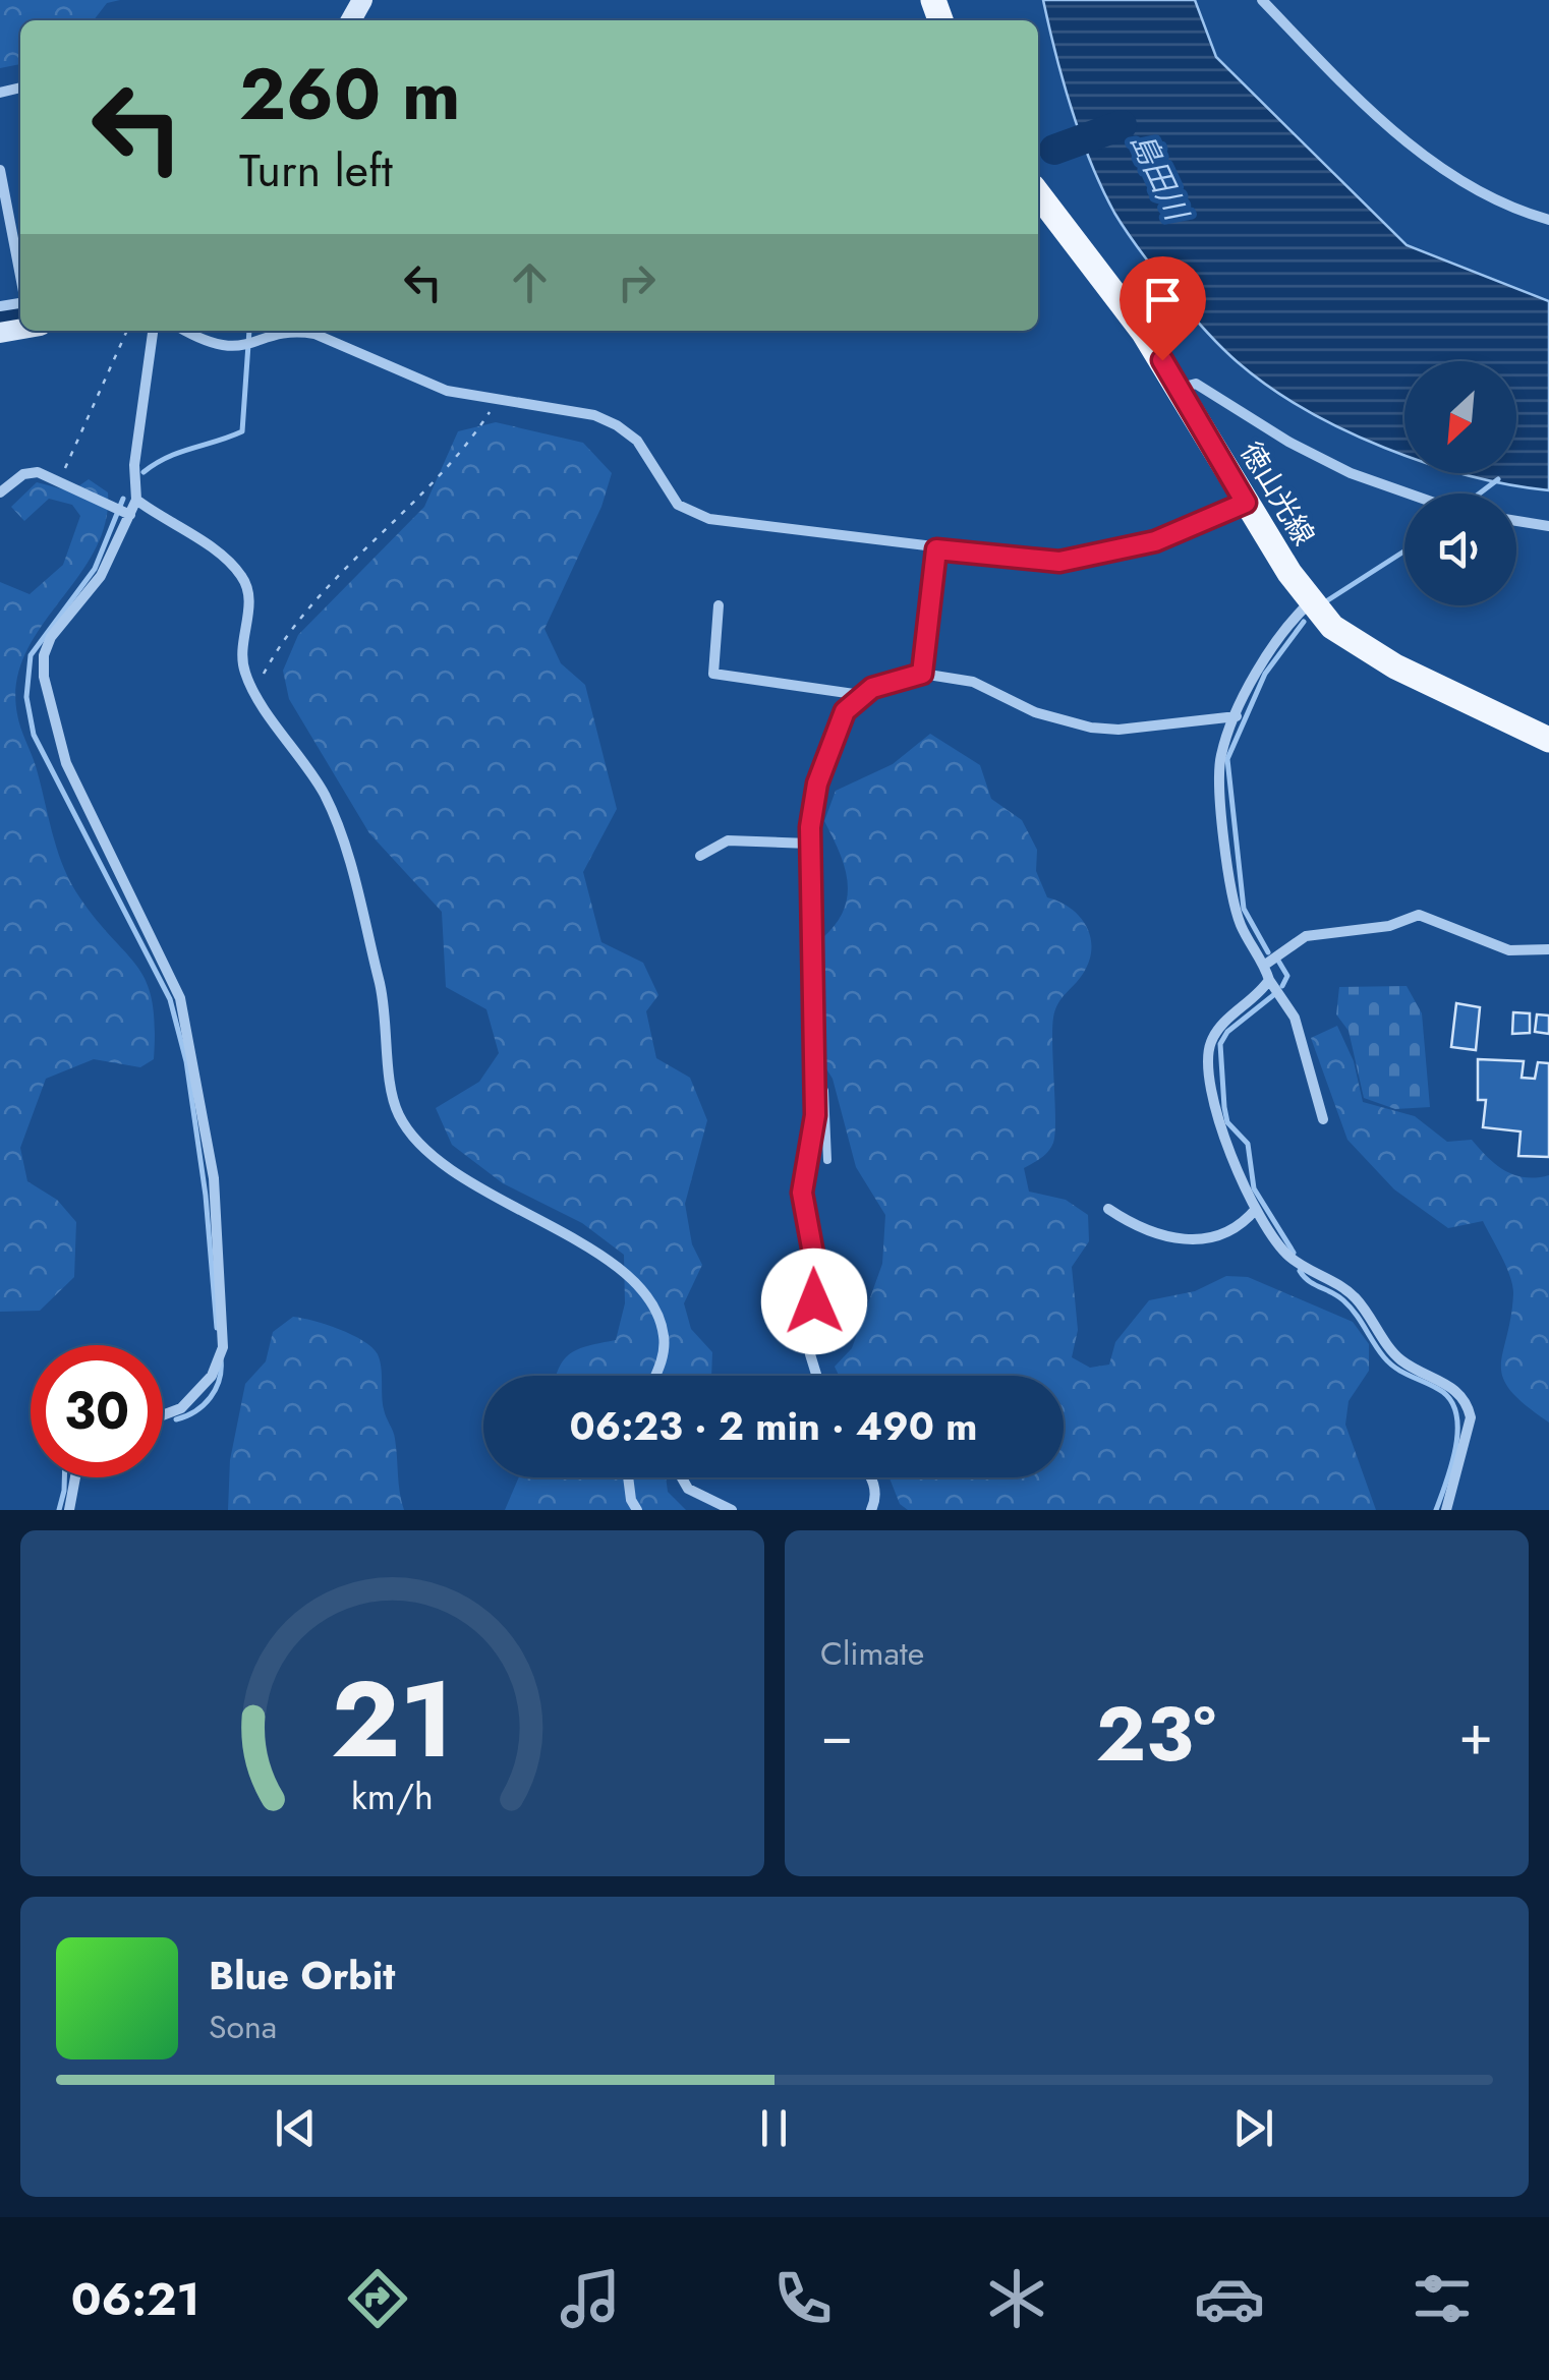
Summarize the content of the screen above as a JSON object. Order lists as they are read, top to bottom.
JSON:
{
  "streets": {
    "main road": ["徳山光線"]
  },
  "water": ["島田川"],
  "north": "bottom left",
  "page": {
    "turn": ["260 m", "Turn left"],
    "limit": "30",
    "trip": "06:23 · 2 min · 490 m",
    "tile": "Climate",
    "heat": ["−", "23°", "+"],
    "song": ["Blue Orbit", "Sona"],
    "tabs": "06:21",
    "gauge": ["21", "km/h"]
  }
}
